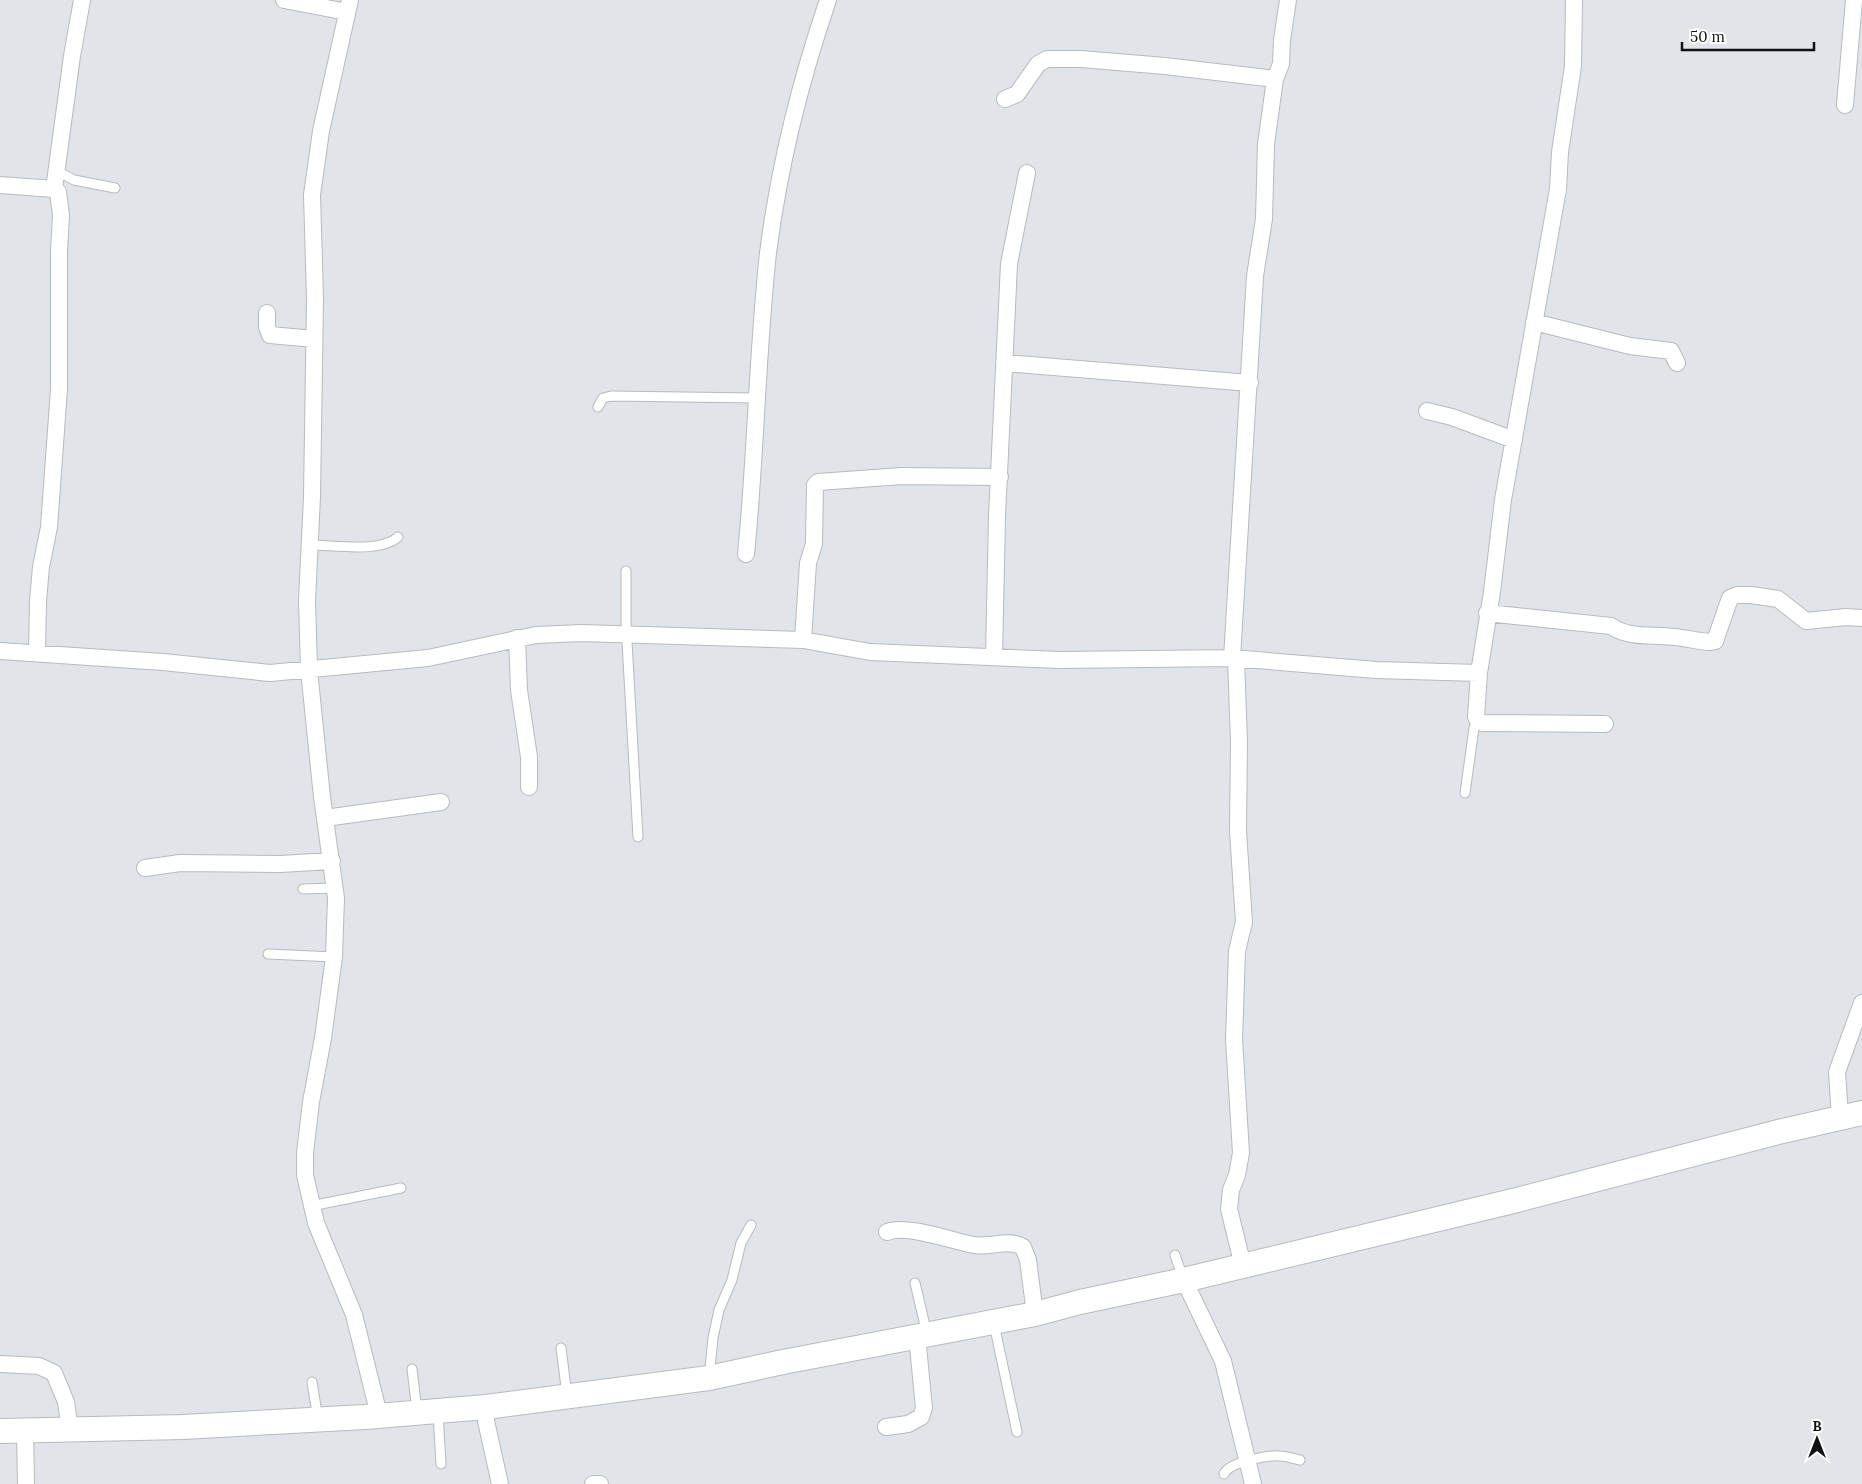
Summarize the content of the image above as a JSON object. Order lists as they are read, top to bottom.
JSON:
{
  "scale_bar": "50 m",
  "north": "top"
}
